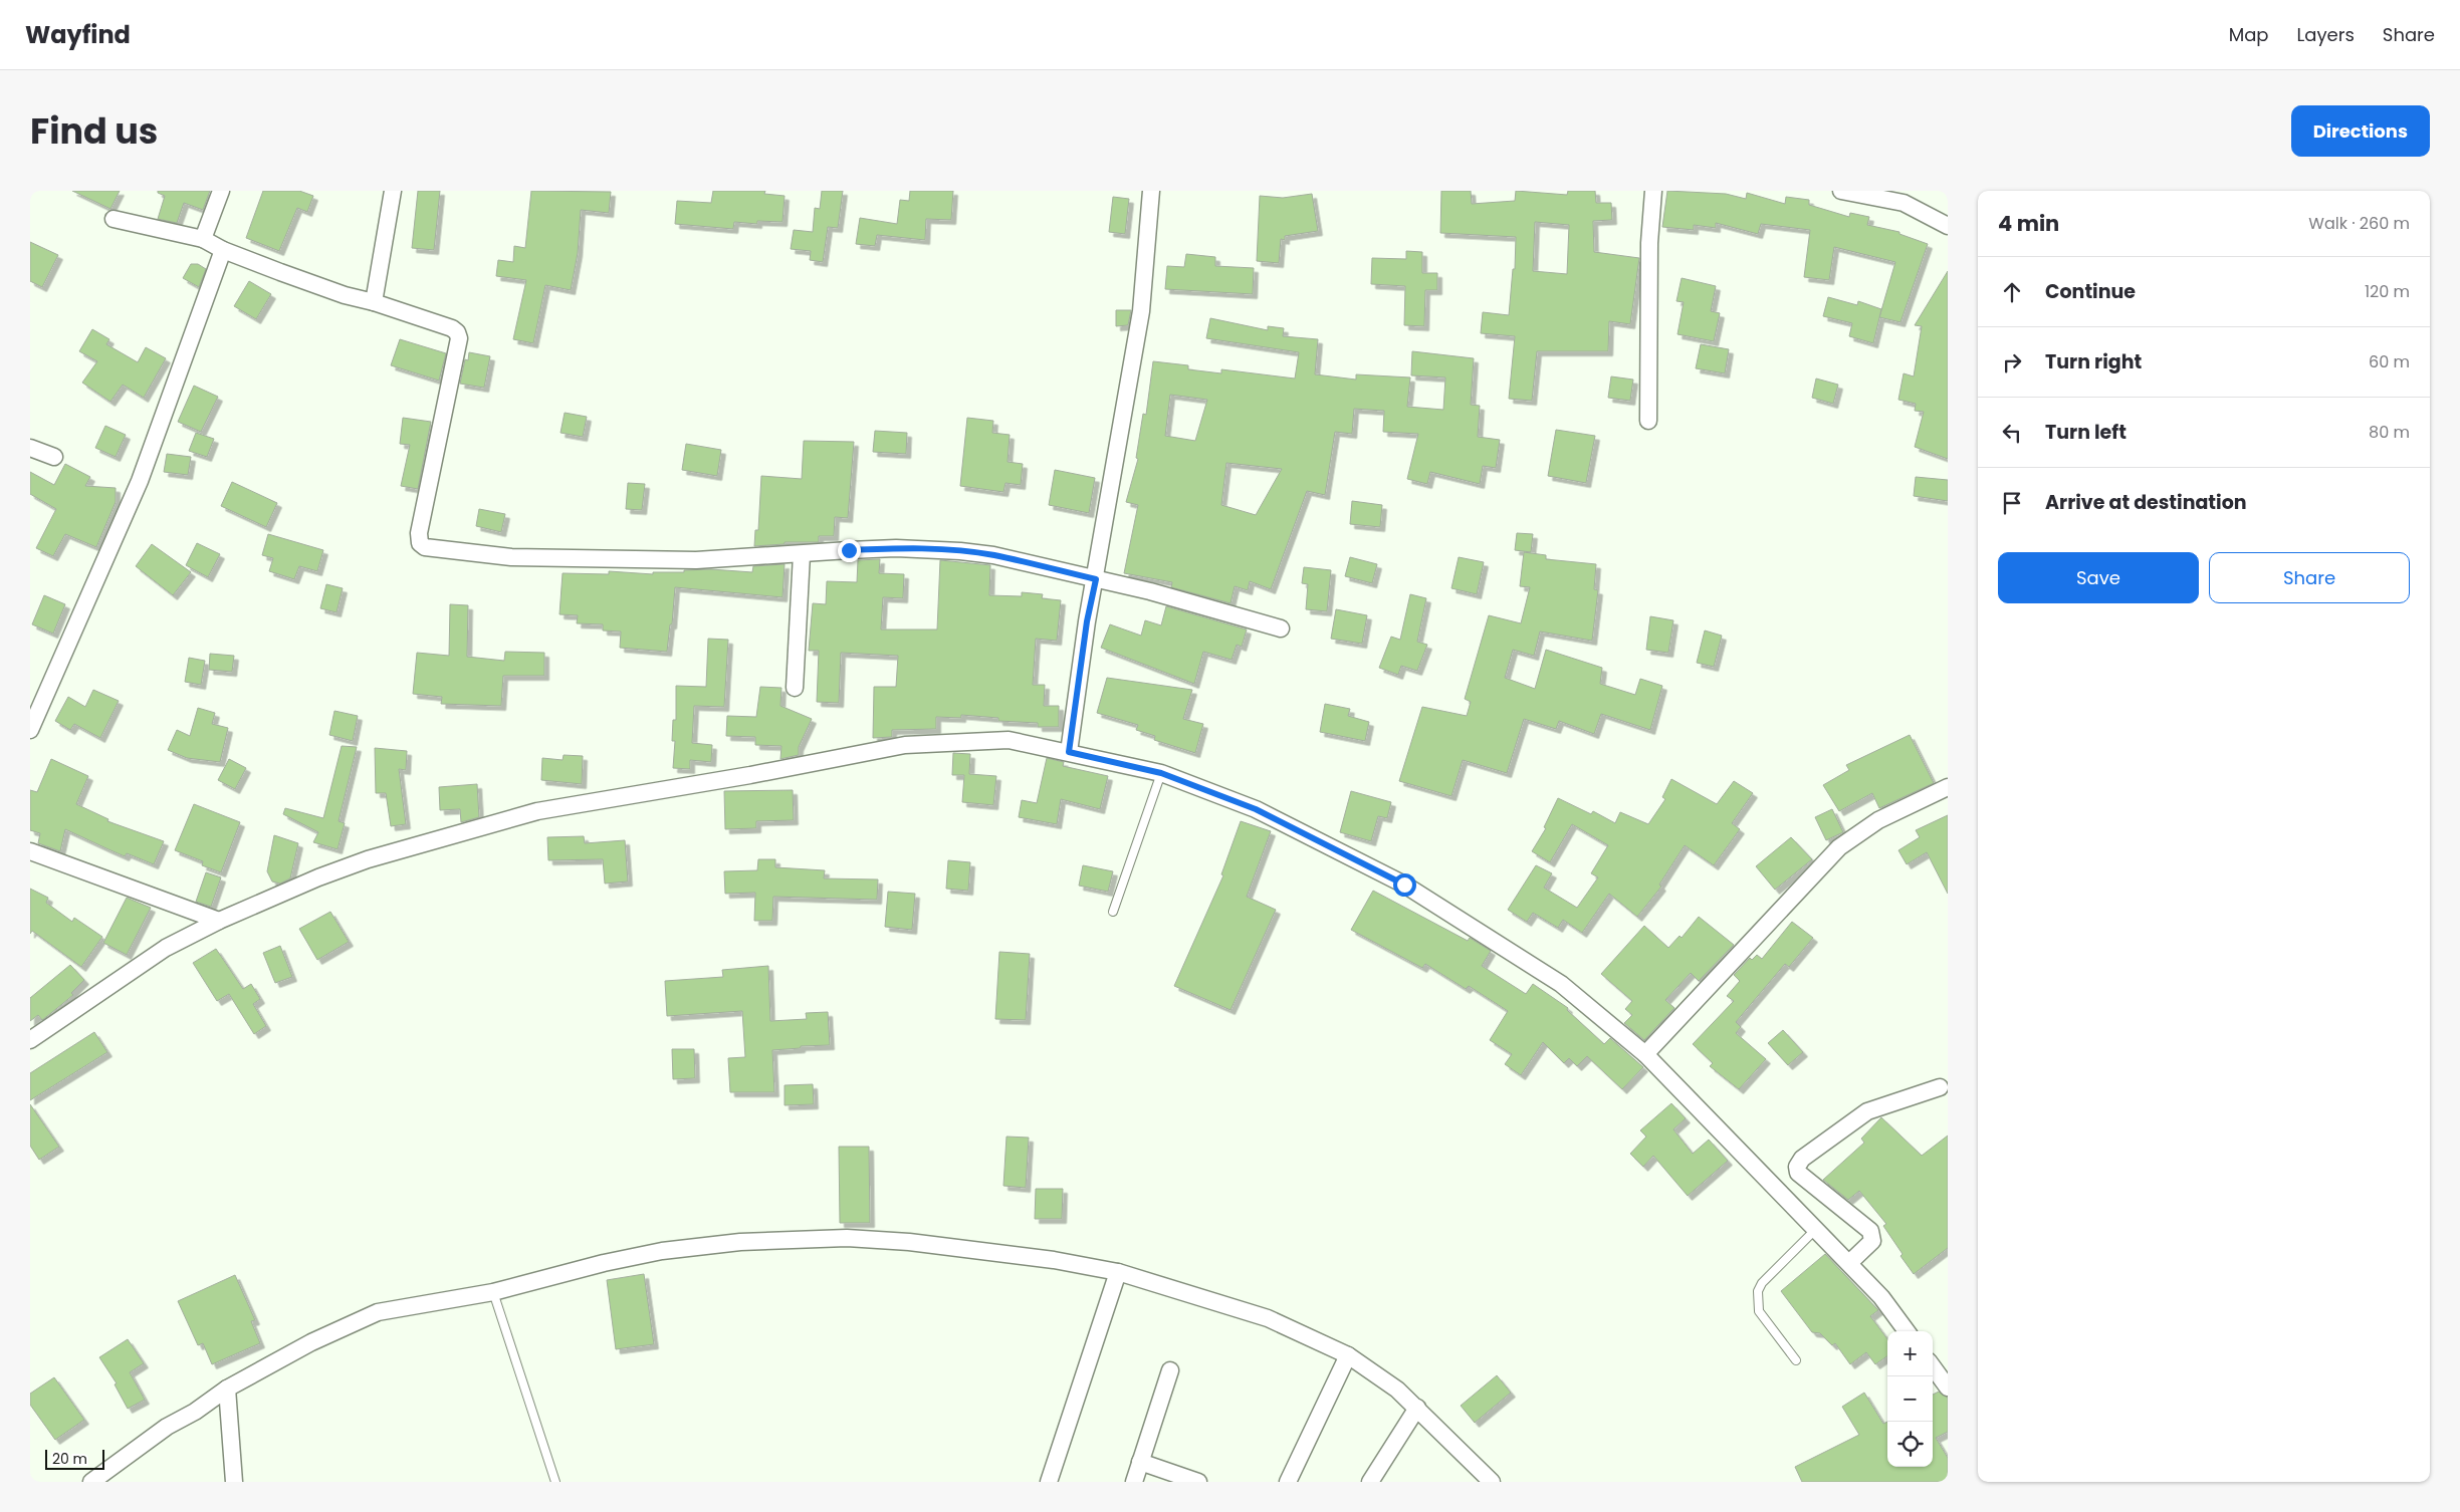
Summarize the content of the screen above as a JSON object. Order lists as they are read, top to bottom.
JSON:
{
  "scale_bar": "20 m",
  "page": {
    "header": "Wayfind",
    "nav": ["Map", "Layers", "Share"],
    "title": "Find us",
    "buttons": [
      "Directions",
      ["Save", "Share"]
    ],
    "heading": ["4 min", "Walk · 260 m"],
    "list": [
      ["Continue", "120 m"],
      ["Turn right", "60 m"],
      ["Turn left", "80 m"],
      "Arrive at destination"
    ],
    "map_buttons": ["+", "−"],
    "scale": "20 m"
  }
}
